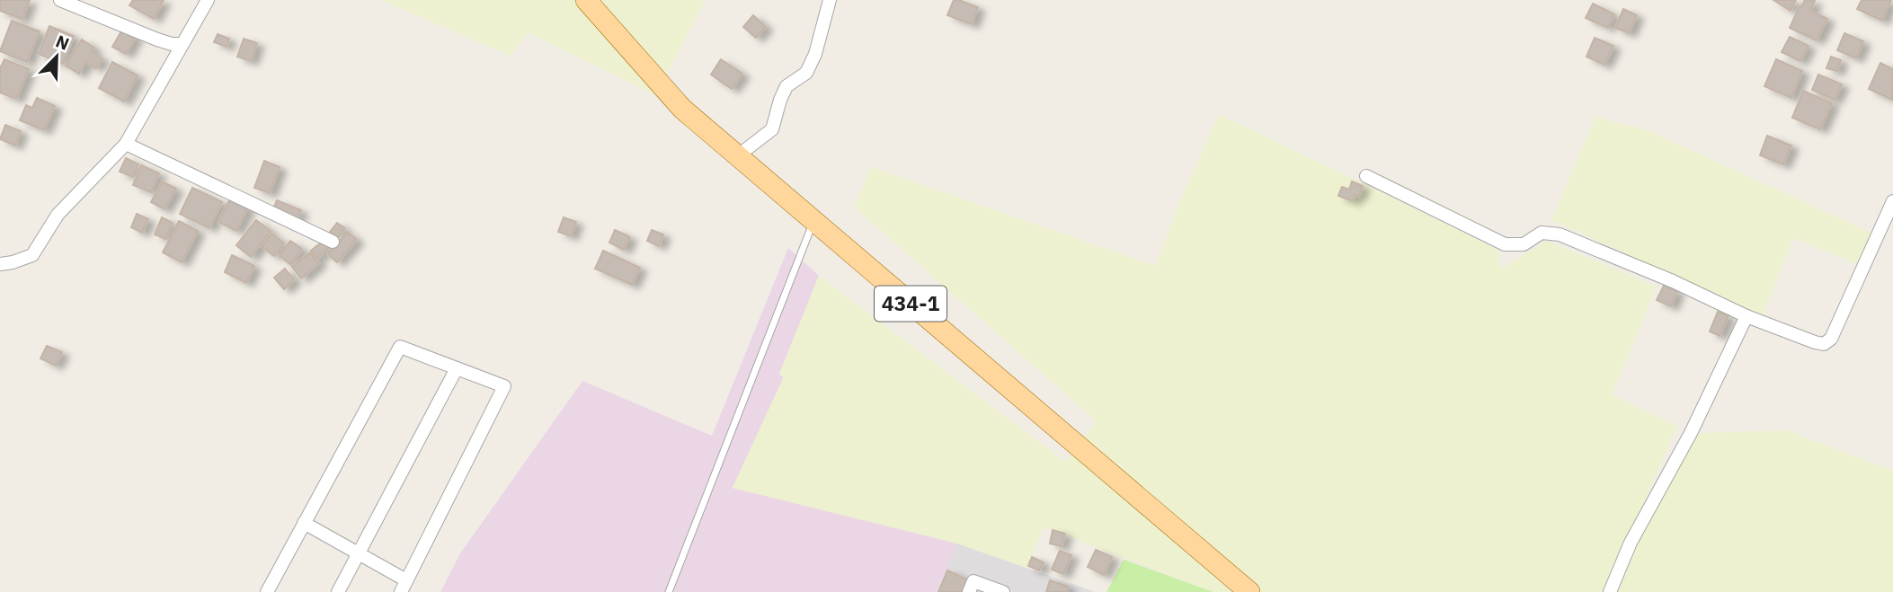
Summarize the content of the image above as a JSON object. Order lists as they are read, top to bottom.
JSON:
{
  "streets": {
    "main road": ["434-1"]
  },
  "north": "top right"
}
